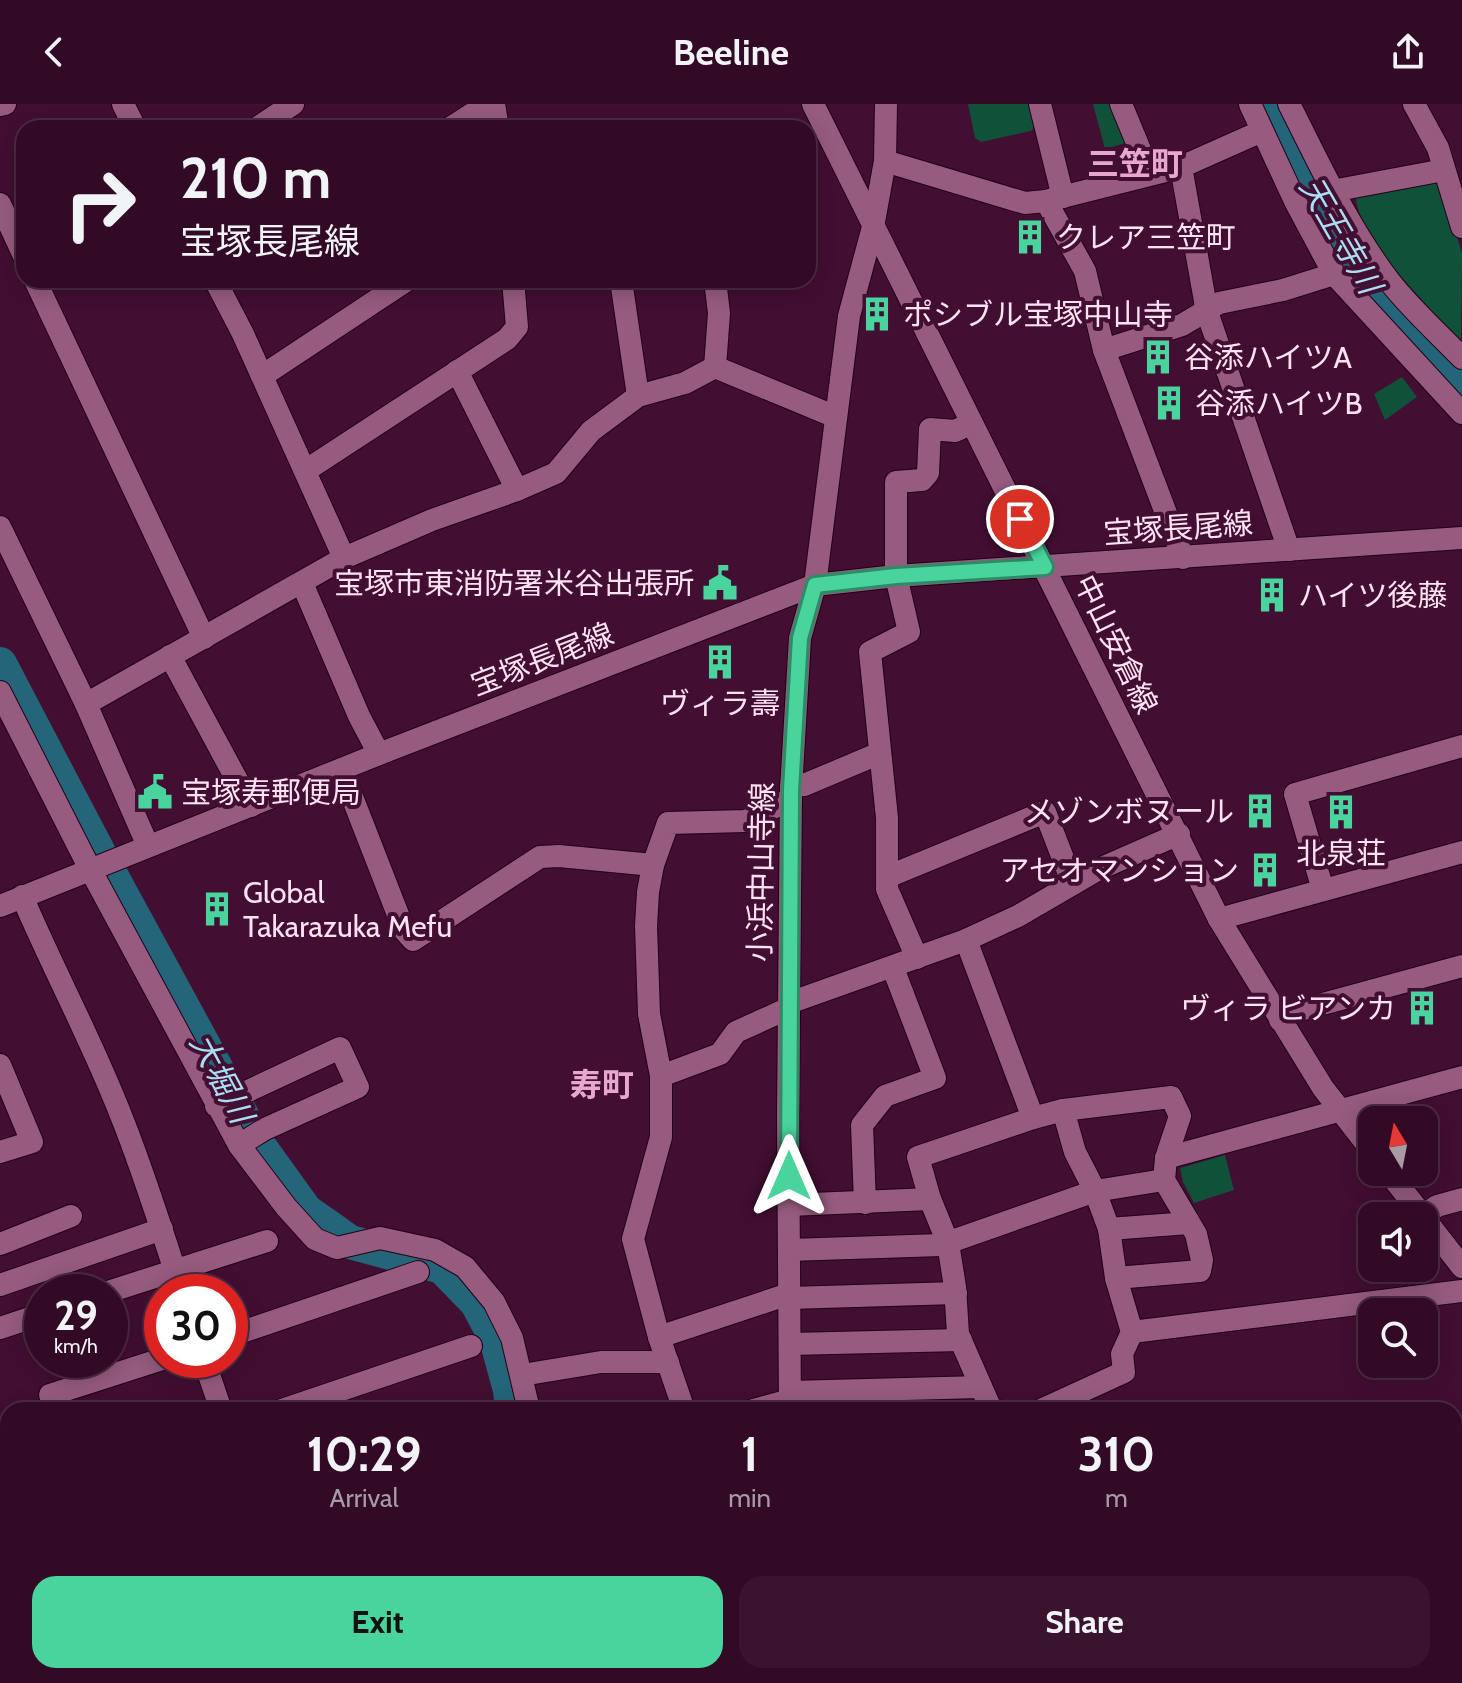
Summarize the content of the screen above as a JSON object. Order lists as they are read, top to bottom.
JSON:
{
  "streets": {
    "street": ["宝塚長尾線", "中山安倉線", "小浜中山寺線"]
  },
  "crossings": [
    ["宝塚長尾線", "中山安倉線"],
    ["宝塚長尾線", "小浜中山寺線"],
    ["中山安倉線", "小浜中山寺線"]
  ],
  "districts": ["三笠町", "寿町"],
  "water": ["天王寺川", "大堀川"],
  "places": {
    "building": [
      "クレア三笠町",
      "ポシブル宝塚中山寺",
      "谷添ハイツA",
      "谷添ハイツB",
      "ハイツ後藤",
      "ヴィラ壽",
      "メゾンボヌール",
      "北泉荘",
      "アセオマンション",
      "Global Takarazuka Mefu",
      "ヴィラ ビアンカ"
    ],
    "public building": ["宝塚市東消防署米谷出張所", "宝塚寿郵便局"]
  },
  "north": "top",
  "page": {
    "header": "Beeline",
    "turn": ["210 m", "宝塚長尾線"],
    "speed": "29 km/h",
    "limit": "30",
    "eta": [
      "10:29",
      "Arrival",
      "1",
      "min",
      "310",
      "m"
    ],
    "buttons": ["Exit", "Share"]
  }
}
